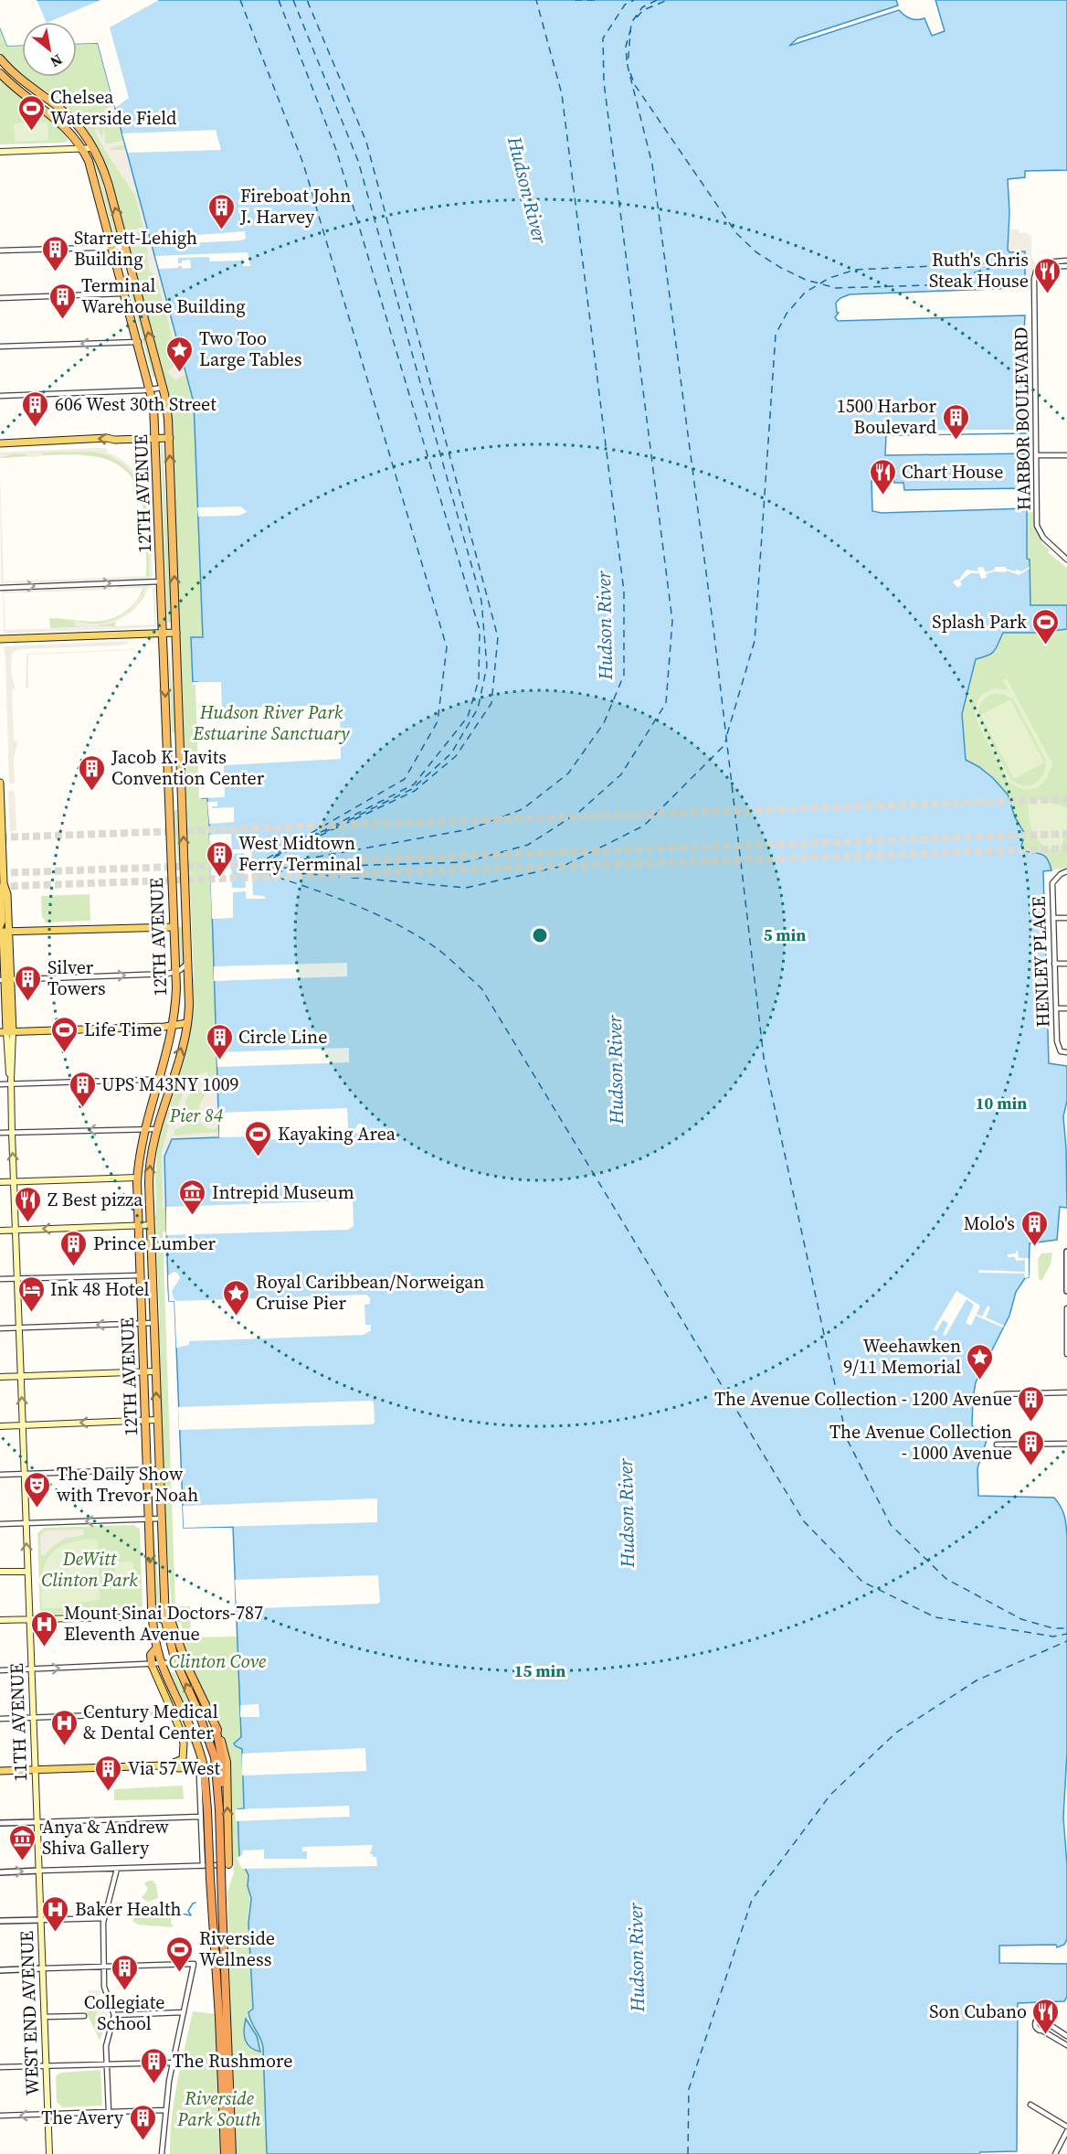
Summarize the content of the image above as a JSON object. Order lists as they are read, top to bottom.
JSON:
{
  "streets": {
    "highway": ["12TH AVENUE"],
    "main road": ["11TH AVENUE", "WEST END AVENUE"],
    "street": ["HARBOR BOULEVARD", "HENLEY PLACE"]
  },
  "crossings": [
    ["11TH AVENUE", "WEST END AVENUE"]
  ],
  "water": ["Hudson River"],
  "parks": [
    "Hudson River Park Estuarine Sanctuary",
    "Pier 84",
    "DeWitt Clinton Park",
    "Clinton Cove",
    "Riverside Park South"
  ],
  "places": {
    "sports": [
      "Chelsea Waterside Field",
      "Splash Park",
      "Life Time",
      "Kayaking Area",
      "Riverside Wellness"
    ],
    "building": [
      "Fireboat John J. Harvey",
      "Starrett-Lehigh Building",
      "Terminal Warehouse Building",
      "606 West 30th Street",
      "1500 Harbor Boulevard",
      "Jacob K. Javits Convention Center",
      "West Midtown Ferry Terminal",
      "Silver Towers",
      "Circle Line",
      "UPS M43NY 1009",
      "Molo's",
      "Prince Lumber",
      "The Avenue Collection - 1200 Avenue",
      "The Avenue Collection - 1000 Avenue",
      "Via 57 West",
      "Collegiate School",
      "The Rushmore",
      "The Avery"
    ],
    "restaurant": [
      "Ruth's Chris Steak House",
      "Chart House",
      "Z Best pizza",
      "Son Cubano"
    ],
    "place": ["Two Too Large Tables", "Royal Caribbean/Norweigan Cruise Pier", "Weehawken 9/11 Memorial"],
    "museum": ["Intrepid Museum", "Anya & Andrew Shiva Gallery"],
    "hotel": ["Ink 48 Hotel"],
    "theatre": ["The Daily Show with Trevor Noah"],
    "hospital": ["Mount Sinai Doctors-787 Eleventh Avenue", "Century Medical & Dental Center", "Baker Health"]
  },
  "north": "bottom right",
  "rings": ["5 min", "10 min", "15 min"]
}
